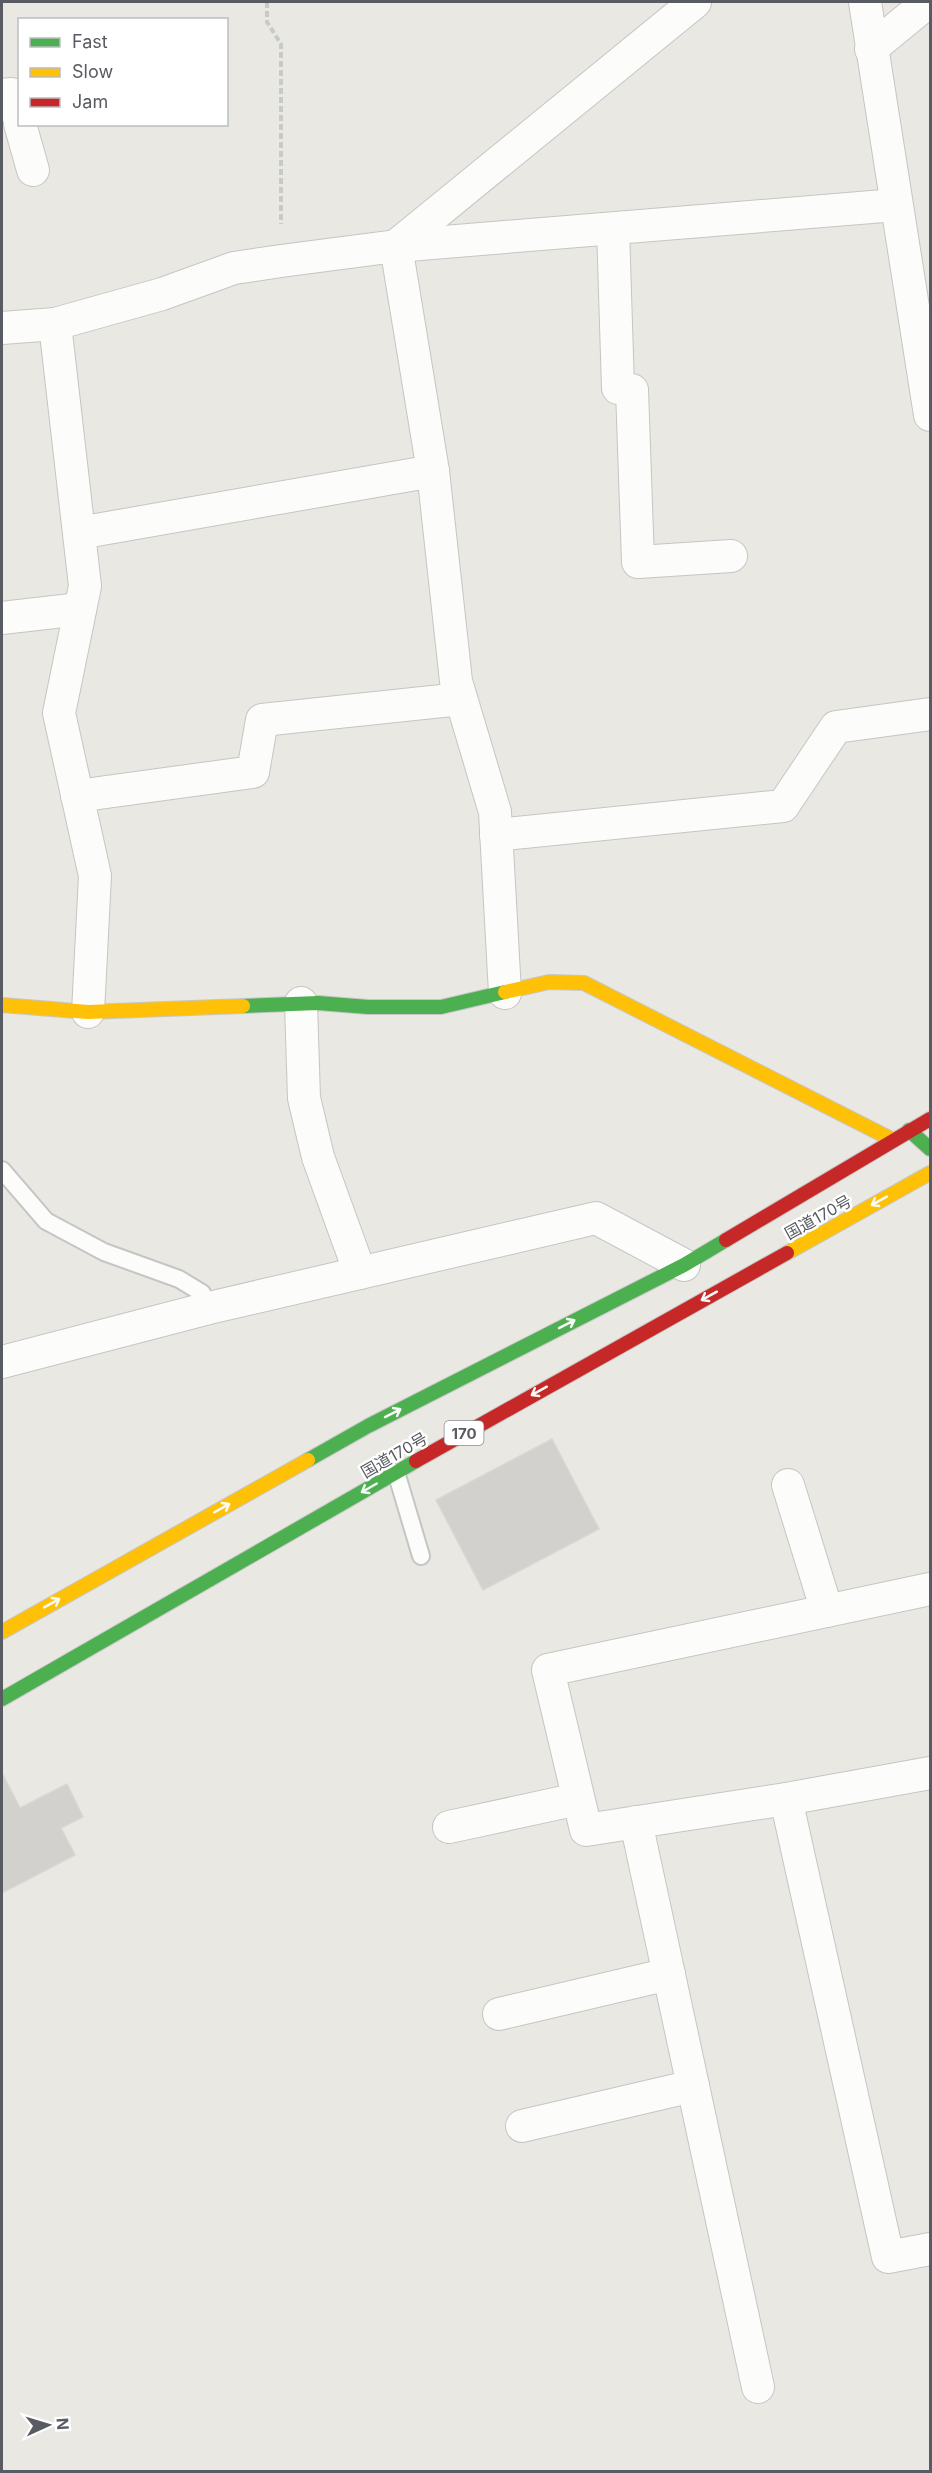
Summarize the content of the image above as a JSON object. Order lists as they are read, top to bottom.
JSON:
{
  "streets": {
    "main road": ["国道170号", "170"]
  },
  "legend": ["Fast", "Slow", "Jam"],
  "north": "right"
}
